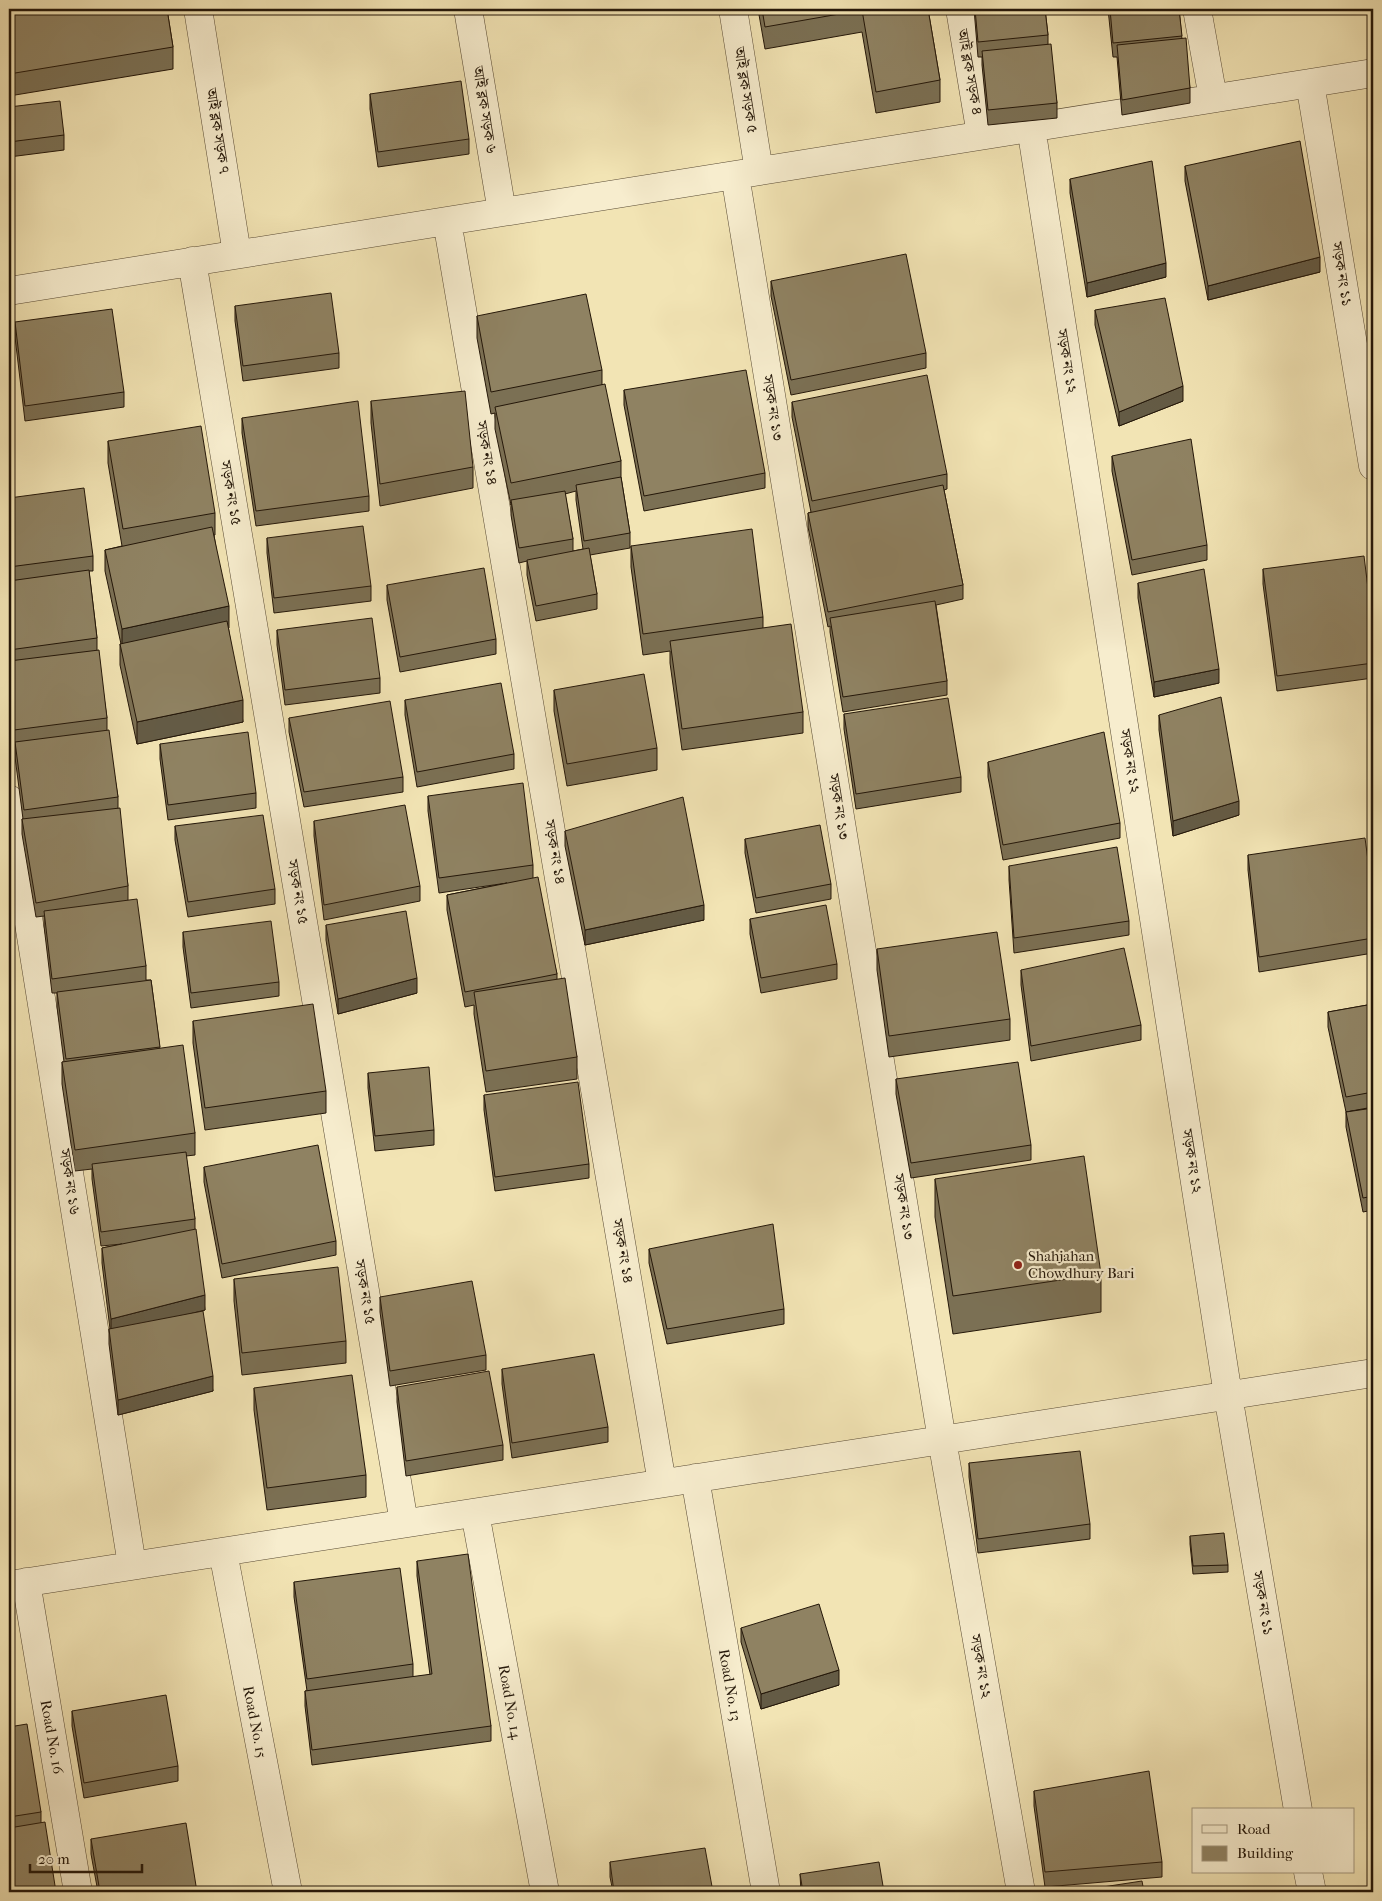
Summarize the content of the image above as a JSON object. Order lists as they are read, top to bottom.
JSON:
{
  "streets": {
    "street": [
      "আই ব্লক সড়ক ৪",
      "আই ব্লক সড়ক ৫",
      "আই ব্লক সড়ক ৬",
      "আই ব্লক সড়ক ৭",
      "সড়ক নং ১১",
      "সড়ক নং ১২",
      "সড়ক নং ১৩",
      "সড়ক নং ১৪",
      "সড়ক নং ১৫",
      "সড়ক নং ১৬",
      "Road No. 13",
      "Road No. 14",
      "Road No. 15",
      "Road No. 16"
    ]
  },
  "crossings": [
    ["আই ব্লক সড়ক ৫", "সড়ক নং ১৩"],
    ["সড়ক নং ১১", "সড়ক নং ১২"],
    ["সড়ক নং ১২", "সড়ক নং ১৩"]
  ],
  "places": ["Shahjahan Chowdhury Bari"],
  "legend": ["Road", "Building"],
  "scale_bar": "20 m"
}
